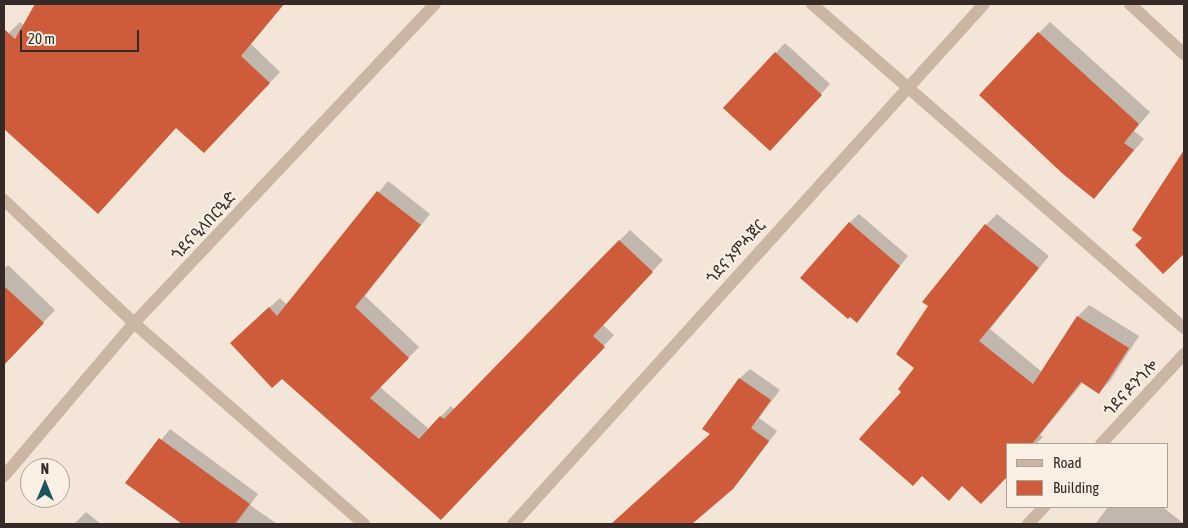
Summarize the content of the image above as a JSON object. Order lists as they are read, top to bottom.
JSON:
{
  "streets": {
    "street": ["ጎደና ዒላበርዒድ", "ጎደና ኦምሓጀር", "ጎደና ዶንጎሎ"]
  },
  "legend": ["Road", "Building"],
  "scale_bar": "20 m",
  "north": "top"
}
